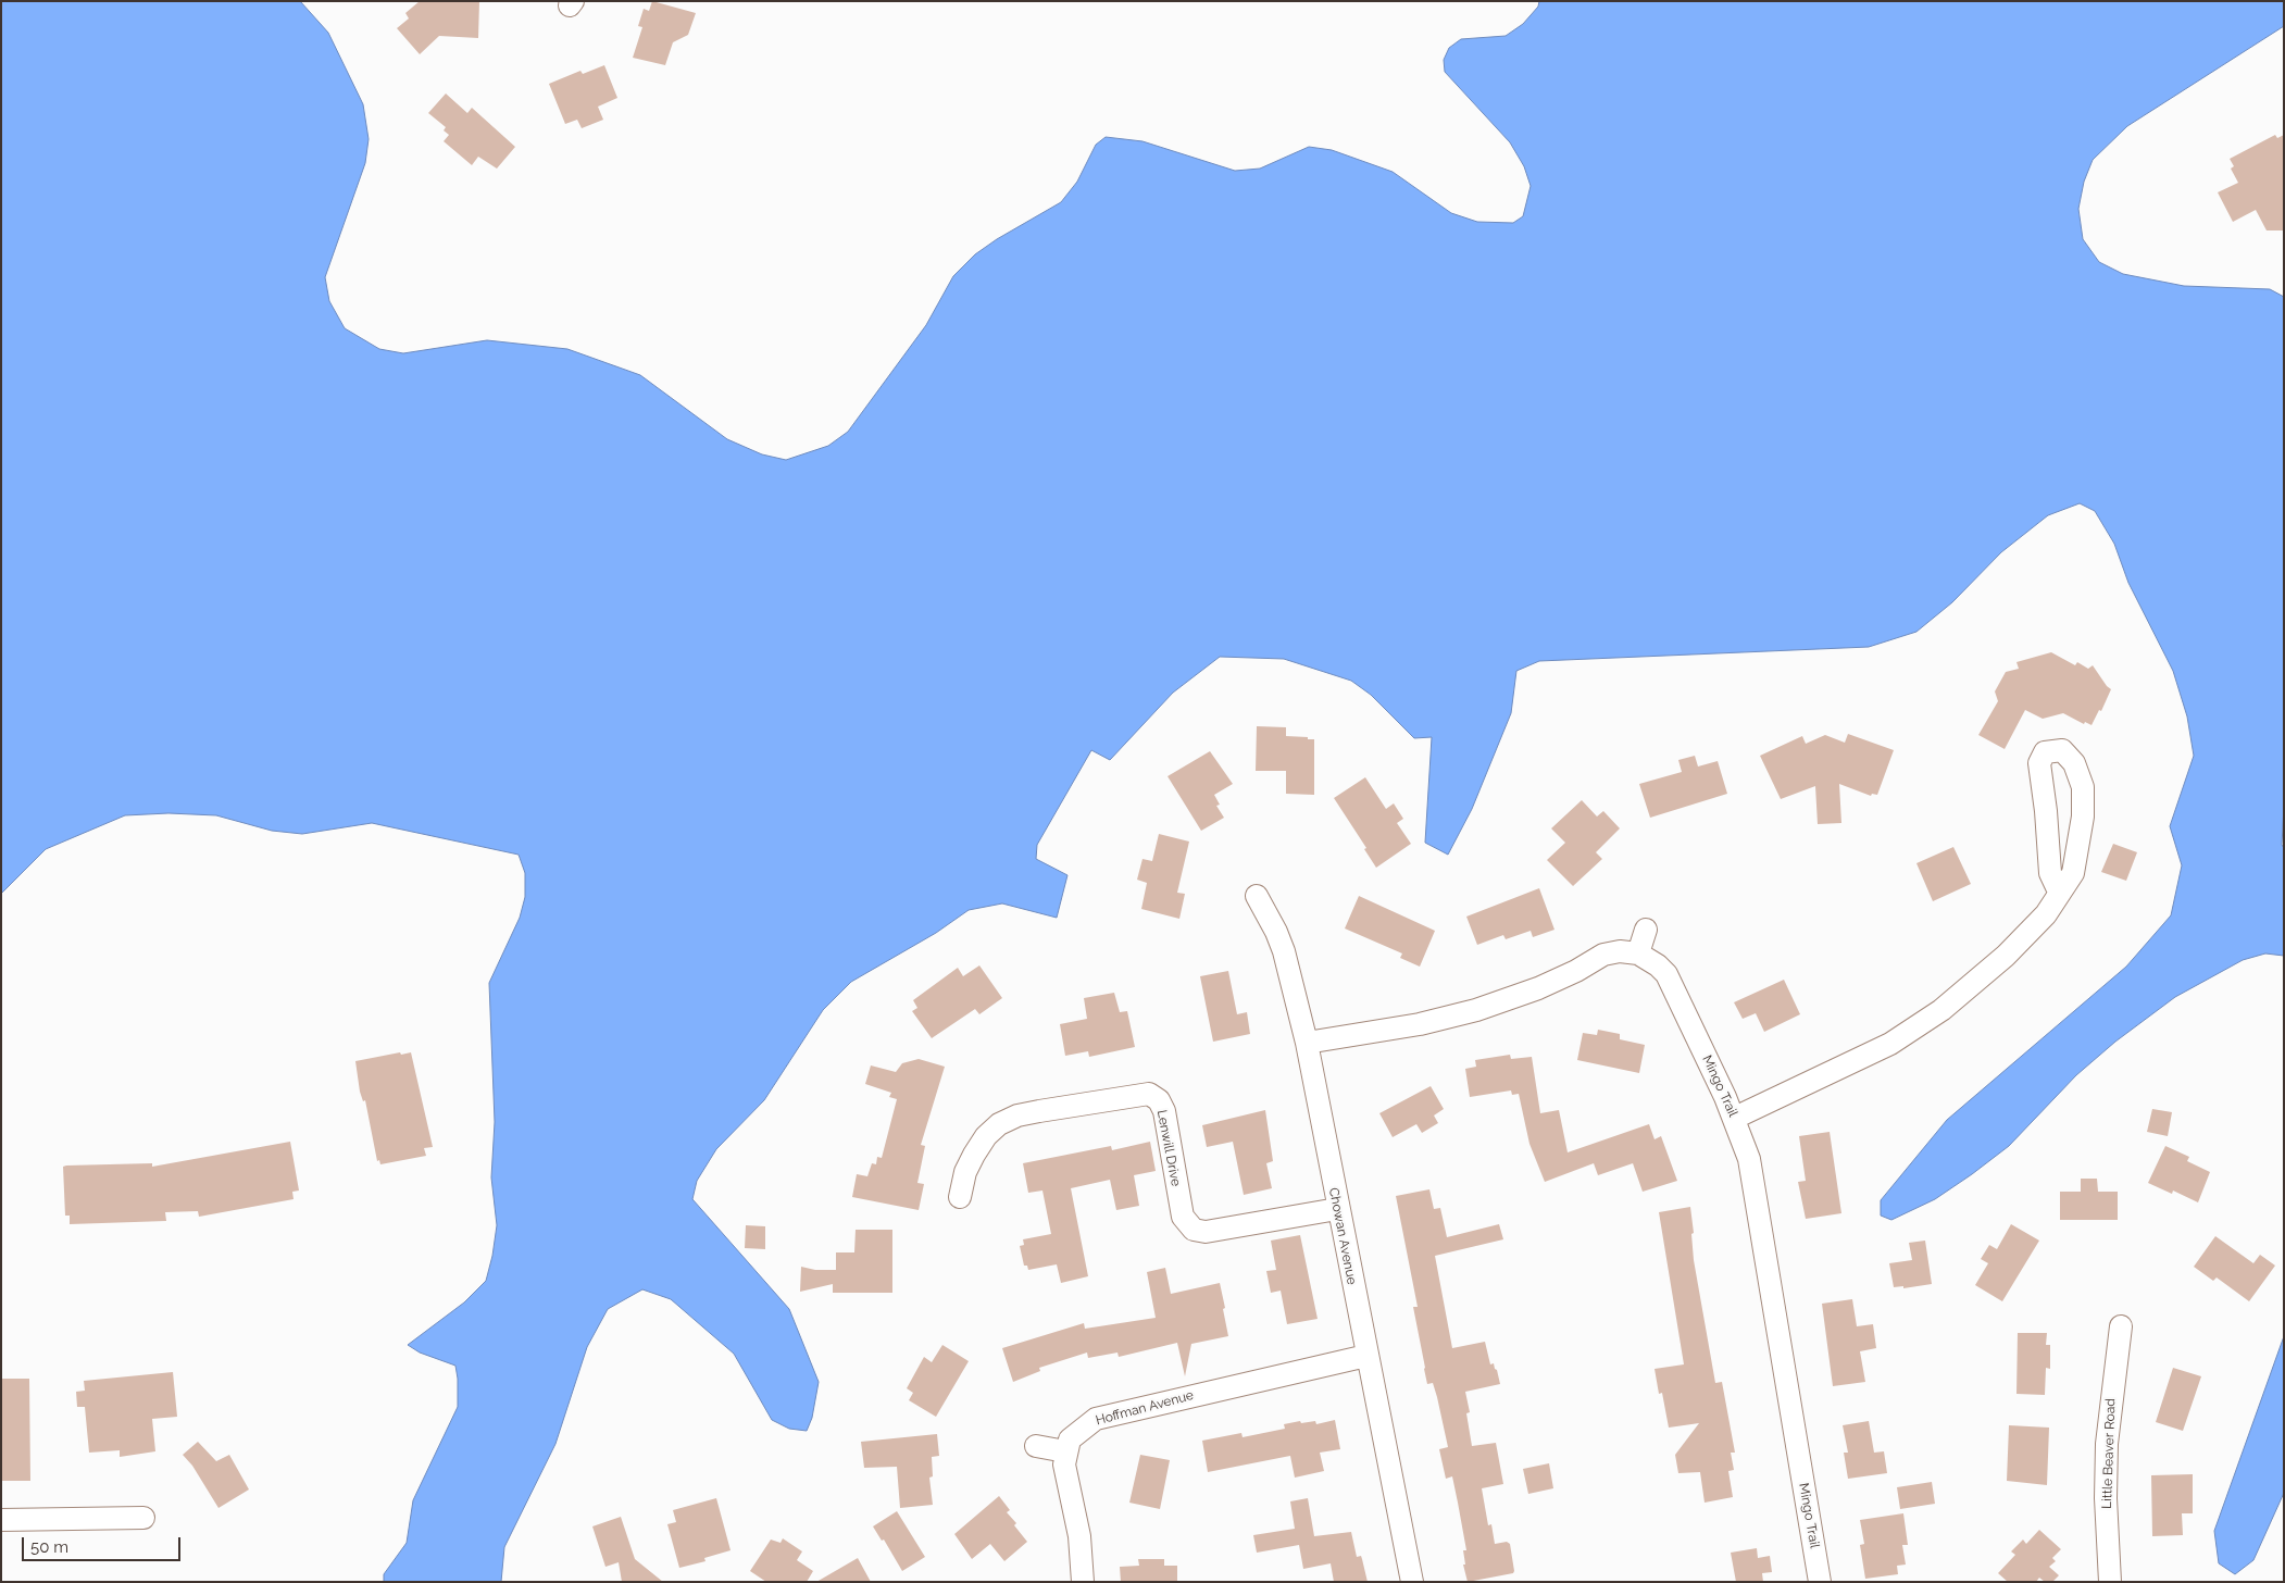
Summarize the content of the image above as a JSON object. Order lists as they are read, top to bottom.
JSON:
{
  "streets": {
    "street": [
      "Mingo Trail",
      "Lenwill Drive",
      "Chowan Avenue",
      "Hoffman Avenue",
      "Little Beaver Road"
    ]
  },
  "crossings": [
    ["Lenwill Drive", "Chowan Avenue"],
    ["Chowan Avenue", "Hoffman Avenue"]
  ],
  "scale_bar": "50 m"
}
